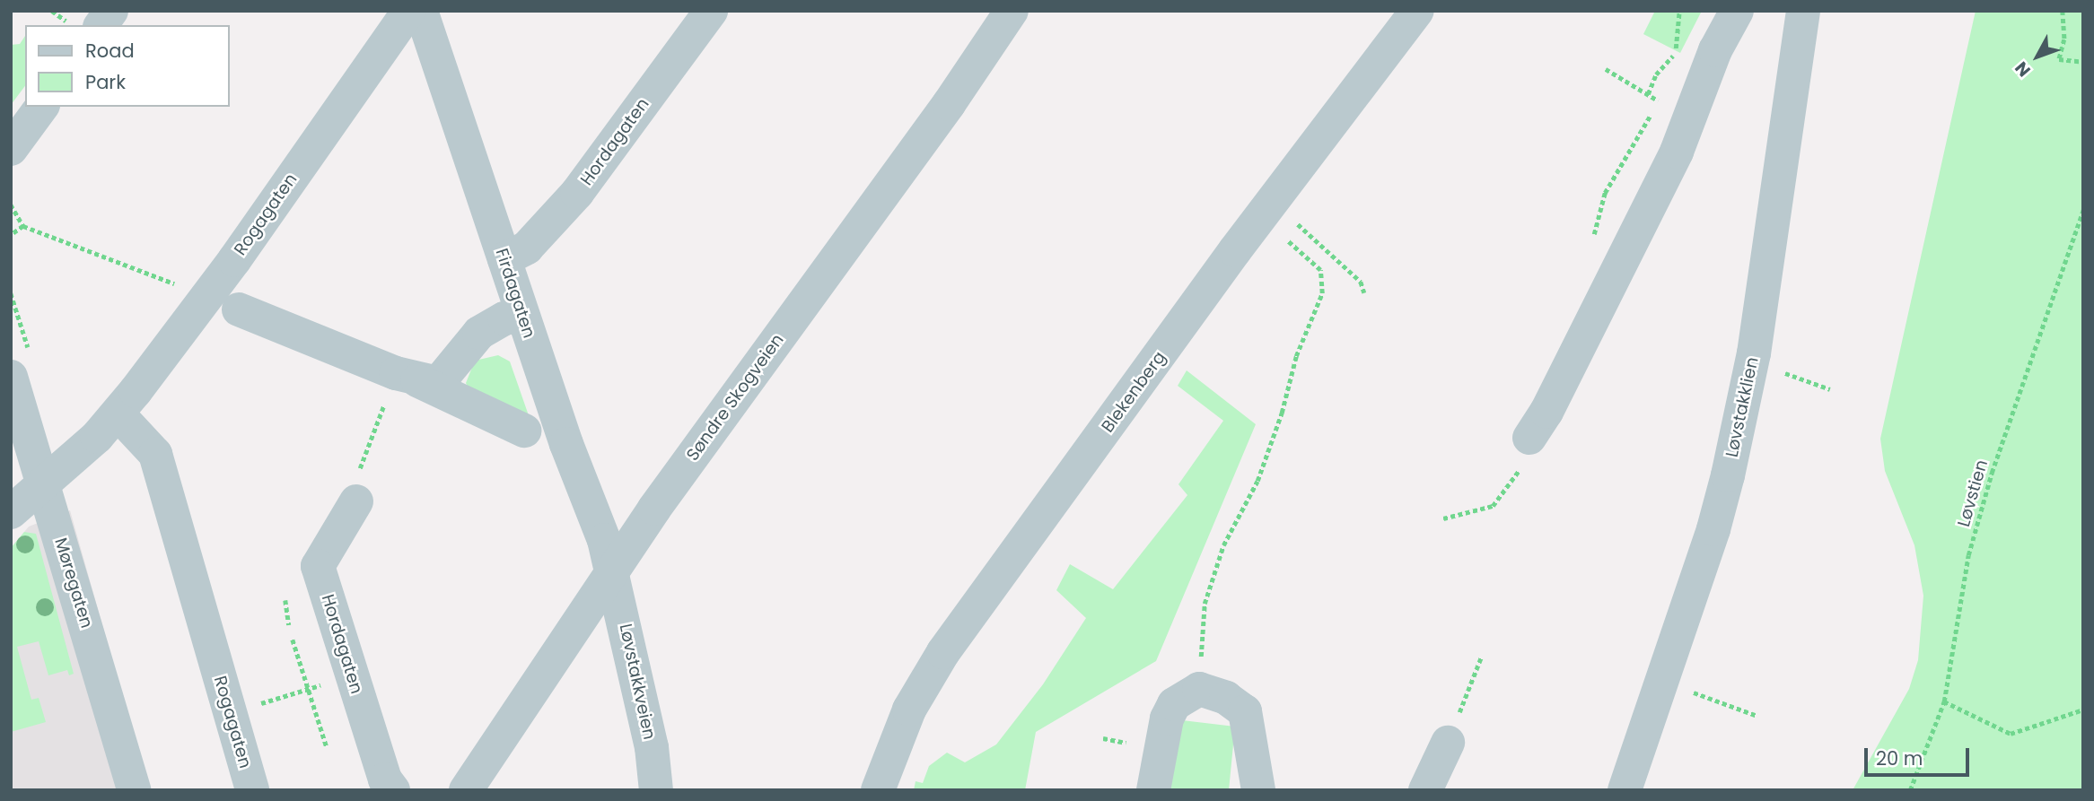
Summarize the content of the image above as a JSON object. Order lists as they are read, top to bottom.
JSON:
{
  "streets": {
    "street": [
      "Hordagaten",
      "Rogagaten",
      "Firdagaten",
      "Blekenberg",
      "Søndre Skogveien",
      "Løvstakklien",
      "Møregaten",
      "Løvstakkveien"
    ],
    "path": ["Løvstien"]
  },
  "crossings": [
    ["Hordagaten", "Firdagaten"],
    ["Rogagaten", "Møregaten"],
    ["Firdagaten", "Søndre Skogveien"],
    ["Firdagaten", "Løvstakkveien"],
    ["Søndre Skogveien", "Løvstakkveien"]
  ],
  "legend": ["Road", "Park"],
  "scale_bar": "20 m",
  "north": "bottom left"
}
